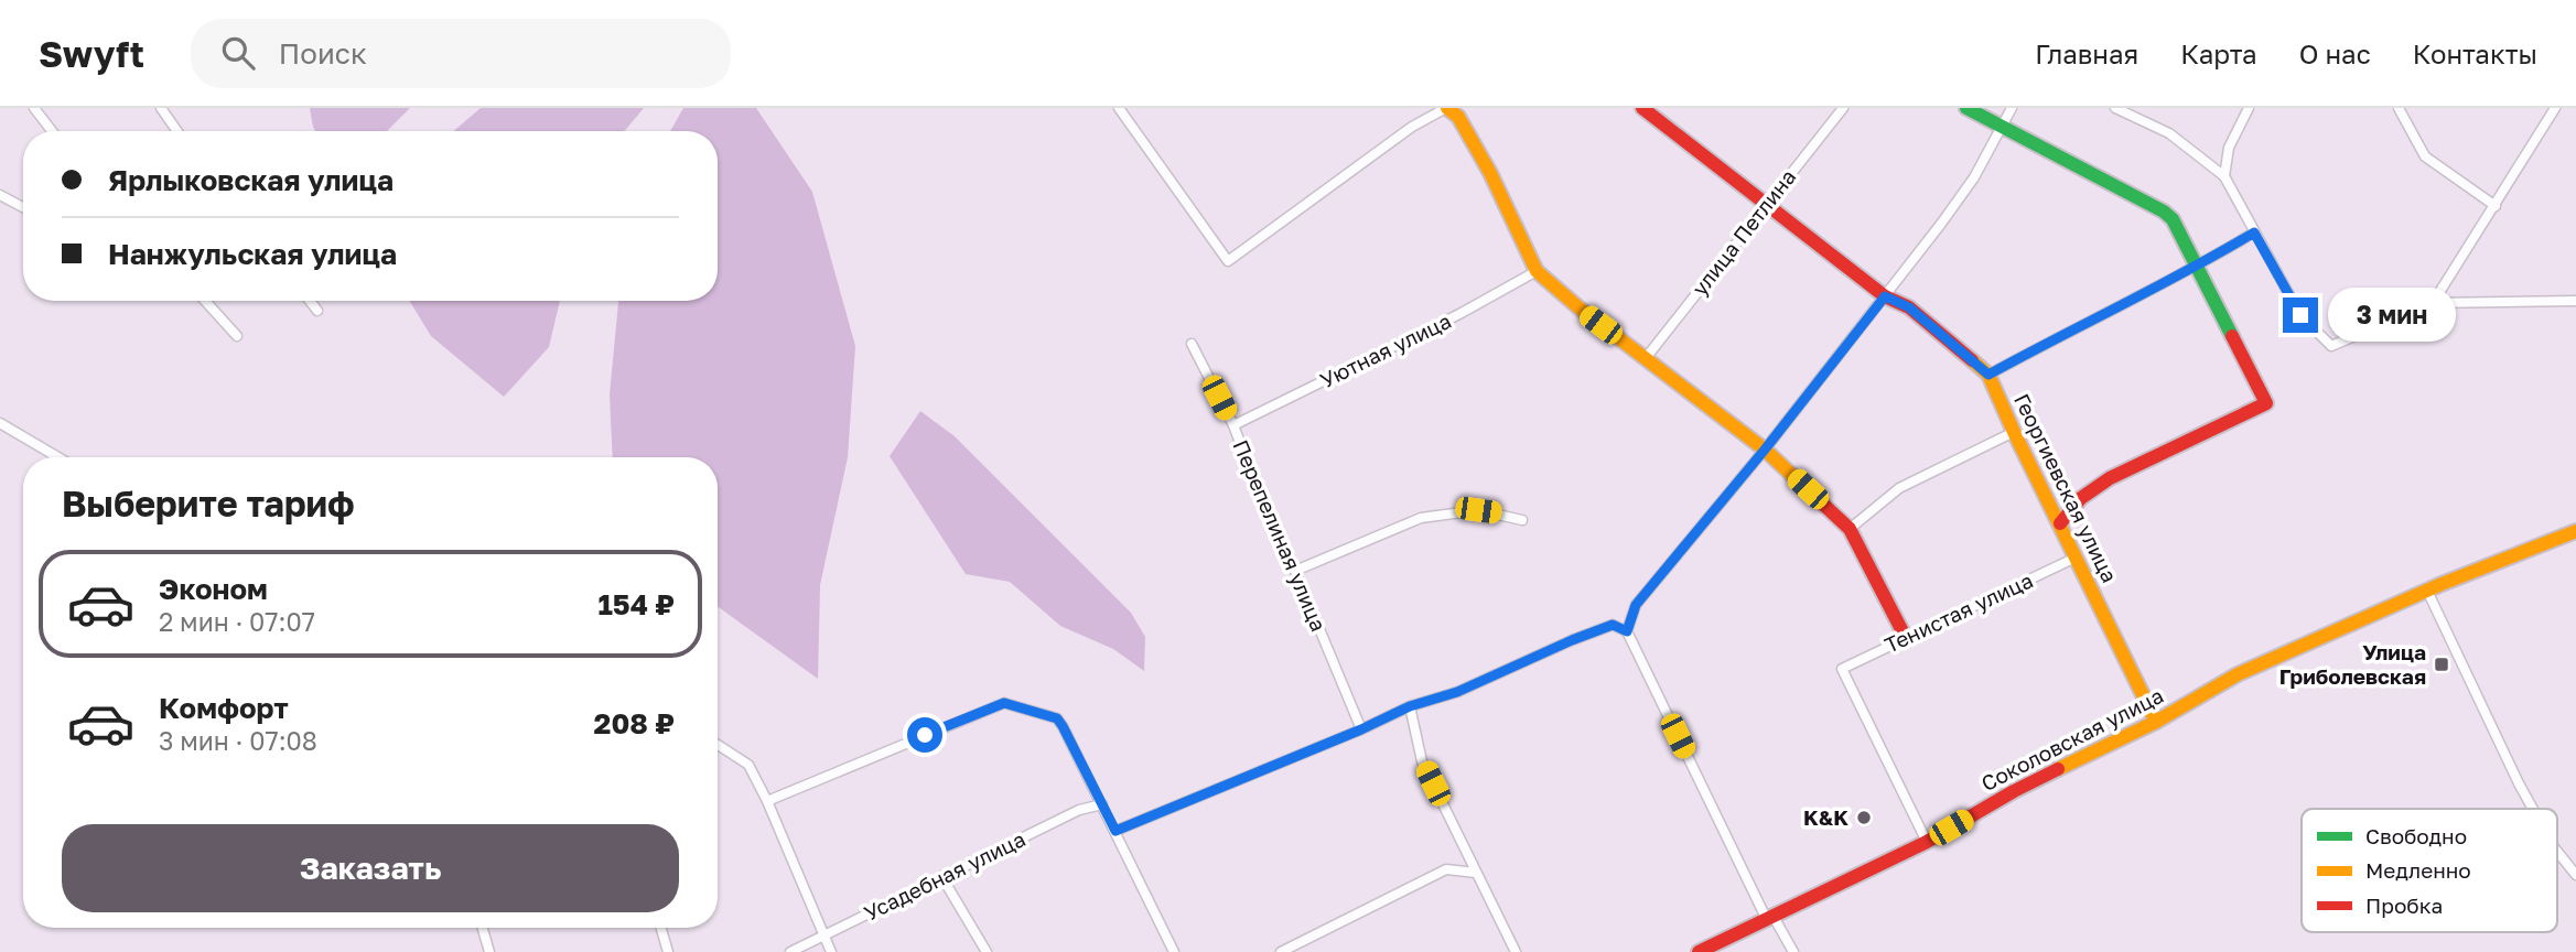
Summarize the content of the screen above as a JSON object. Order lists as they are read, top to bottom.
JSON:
{
  "streets": {
    "street": [
      "улица Петлина",
      "Уютная улица",
      "Георгиевская улица",
      "Перепелиная улица",
      "Тенистая улица",
      "Соколовская улица",
      "Усадебная улица"
    ]
  },
  "crossings": [
    ["улица Петлина", "Георгиевская улица"],
    ["Уютная улица", "Перепелиная улица"],
    ["Георгиевская улица", "Тенистая улица"],
    ["Георгиевская улица", "Соколовская улица"],
    ["Тенистая улица", "Соколовская улица"]
  ],
  "places": {
    "transit": ["Улица Гриболевская"],
    "other": ["K&K"]
  },
  "legend": ["Свободно", "Медленно", "Пробка"],
  "page": {
    "header": "Swyft",
    "search": "Поиск",
    "nav": [
      "Главная",
      "Карта",
      "О нас",
      "Контакты"
    ],
    "banner": ["Ярлыковская улица", "Нанжульская улица"],
    "bubble": "3 мин",
    "heading": "Выберите тариф",
    "list": [
      {
        "name": "Эконом",
        "note": "2 мин · 07:07",
        "value": "154 ₽"
      },
      {
        "name": "Комфорт",
        "note": "3 мин · 07:08",
        "value": "208 ₽"
      }
    ],
    "buttons": "Заказать"
  }
}
